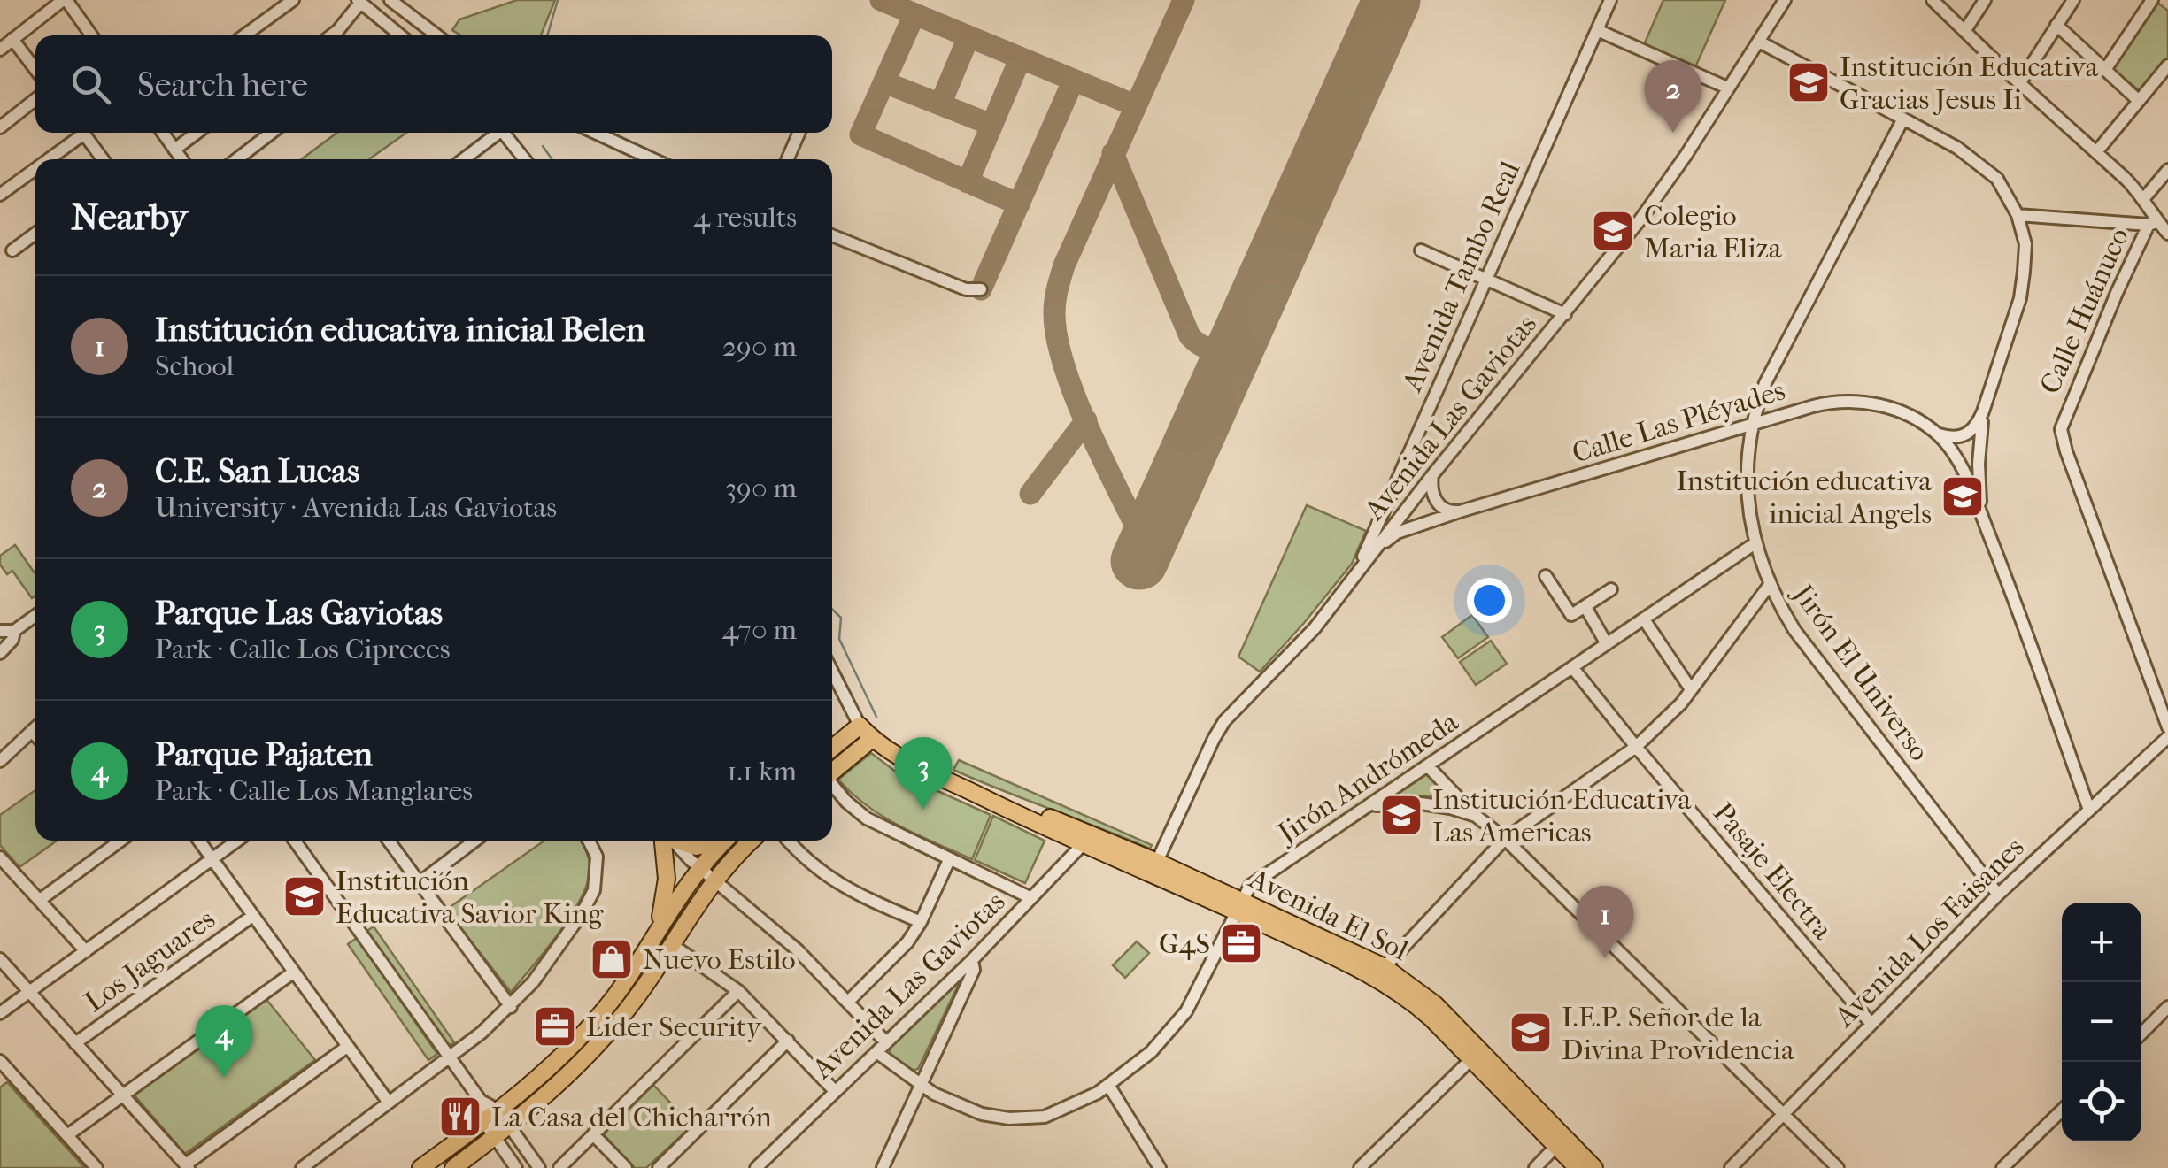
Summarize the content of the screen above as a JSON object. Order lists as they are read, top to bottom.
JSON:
{
  "streets": {
    "main road": ["Avenida El Sol"],
    "street": [
      "Avenida Tambo Real",
      "Calle Huánuco",
      "Avenida Las Gaviotas",
      "Calle Las Pléyades",
      "Jirón El Universo",
      "Jirón Andrómeda",
      "Pasaje Electra",
      "Avenida Los Faisanes",
      "Los Jaguares"
    ]
  },
  "crossings": [
    ["Avenida Tambo Real", "Avenida Las Gaviotas"],
    ["Avenida Tambo Real", "Calle Las Pléyades"],
    ["Avenida Las Gaviotas", "Calle Las Pléyades"],
    ["Avenida Las Gaviotas", "Jirón Andrómeda"],
    ["Avenida Las Gaviotas", "Avenida El Sol"],
    ["Calle Las Pléyades", "Jirón El Universo"],
    ["Calle Las Pléyades", "Avenida Los Faisanes"],
    ["Jirón El Universo", "Jirón Andrómeda"],
    ["Jirón El Universo", "Avenida Los Faisanes"],
    ["Jirón Andrómeda", "Pasaje Electra"],
    ["Jirón Andrómeda", "Avenida El Sol"],
    ["Pasaje Electra", "Avenida Los Faisanes"]
  ],
  "places": {
    "school or university": [
      "Institución Educativa Gracias Jesus Ii",
      "Colegio Maria Eliza",
      "Institución educativa inicial Angels",
      "Institución Educativa Las Americas",
      "Institución Educativa Savior King",
      "I.E.P. Señor de la Divina Providencia"
    ],
    "office": ["G4S", "Lider Security"],
    "shop": ["Nuevo Estilo"],
    "restaurant": ["La Casa del Chicharrón"]
  },
  "page": {
    "search": "Search here",
    "pins": [
      "2",
      "3",
      "1",
      "4"
    ],
    "heading": ["Nearby", "4 results"],
    "list": [
      {
        "mark": "1",
        "name": "Institución educativa inicial Belen",
        "note": "School",
        "value": "290 m"
      },
      {
        "mark": "2",
        "name": "C.E. San Lucas",
        "note": "University · Avenida Las Gaviotas",
        "value": "390 m"
      },
      {
        "mark": "3",
        "name": "Parque Las Gaviotas",
        "note": "Park · Calle Los Cipreces",
        "value": "470 m"
      },
      {
        "mark": "4",
        "name": "Parque Pajaten",
        "note": "Park · Calle Los Manglares",
        "value": "1.1 km"
      }
    ],
    "map_buttons": ["+", "−"]
  }
}
